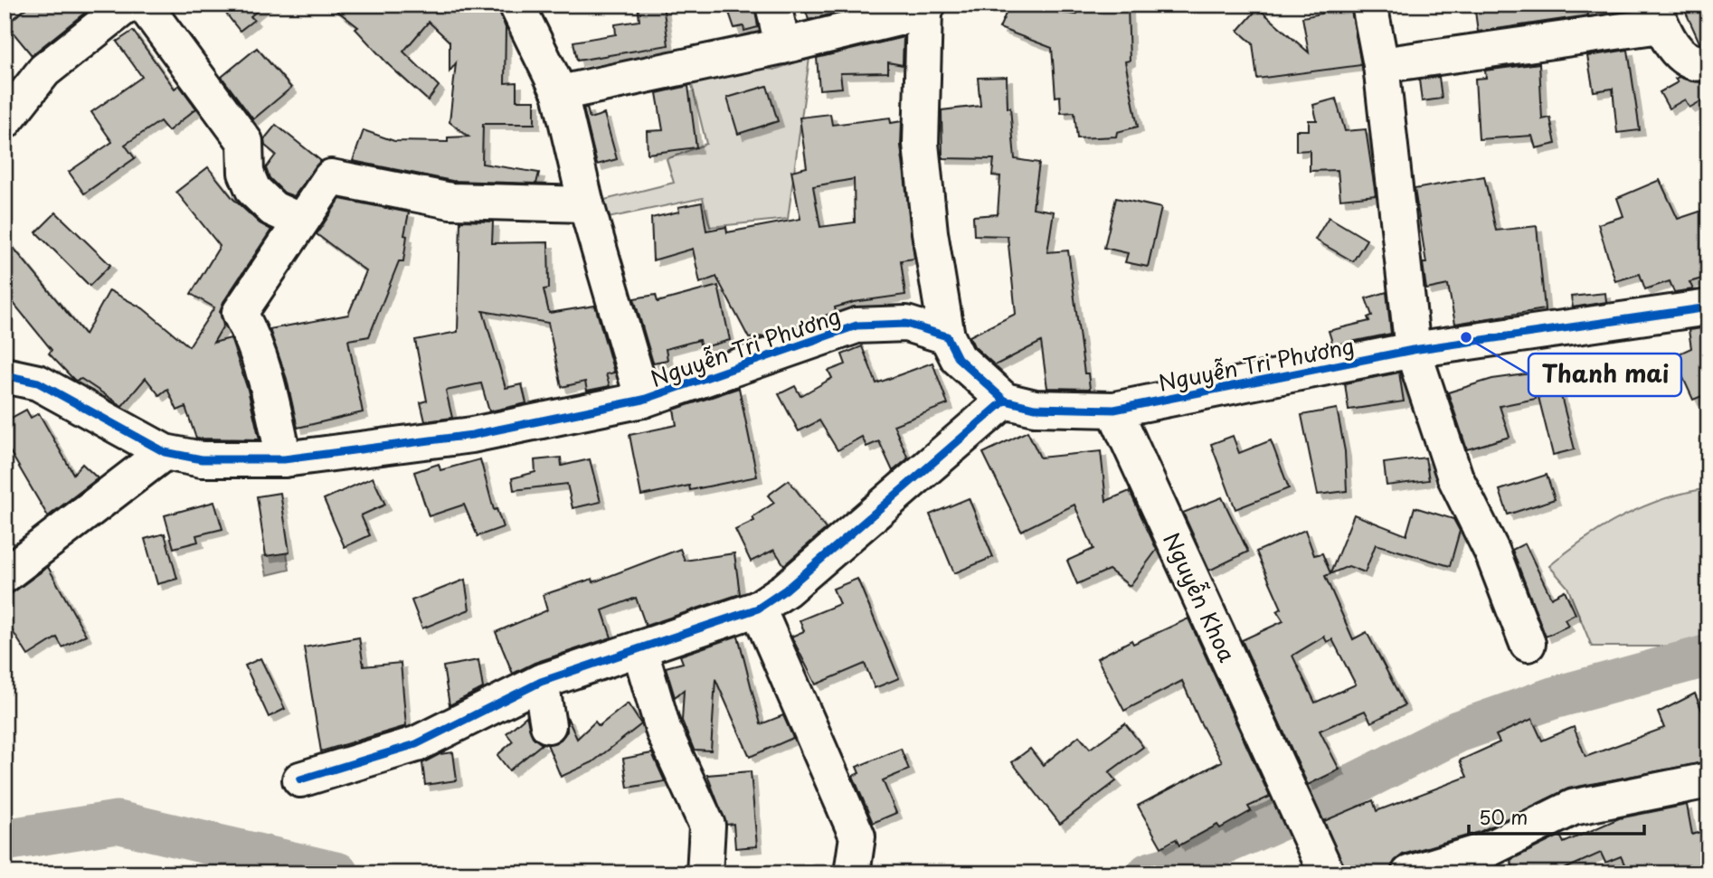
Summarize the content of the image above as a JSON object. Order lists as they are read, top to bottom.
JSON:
{
  "streets": {
    "street": ["Nguyễn Tri Phương", "Nguyễn Khoa"]
  },
  "crossings": [
    ["Nguyễn Tri Phương", "Nguyễn Khoa"]
  ],
  "places": ["Thanh mai"],
  "scale_bar": "50 m"
}
